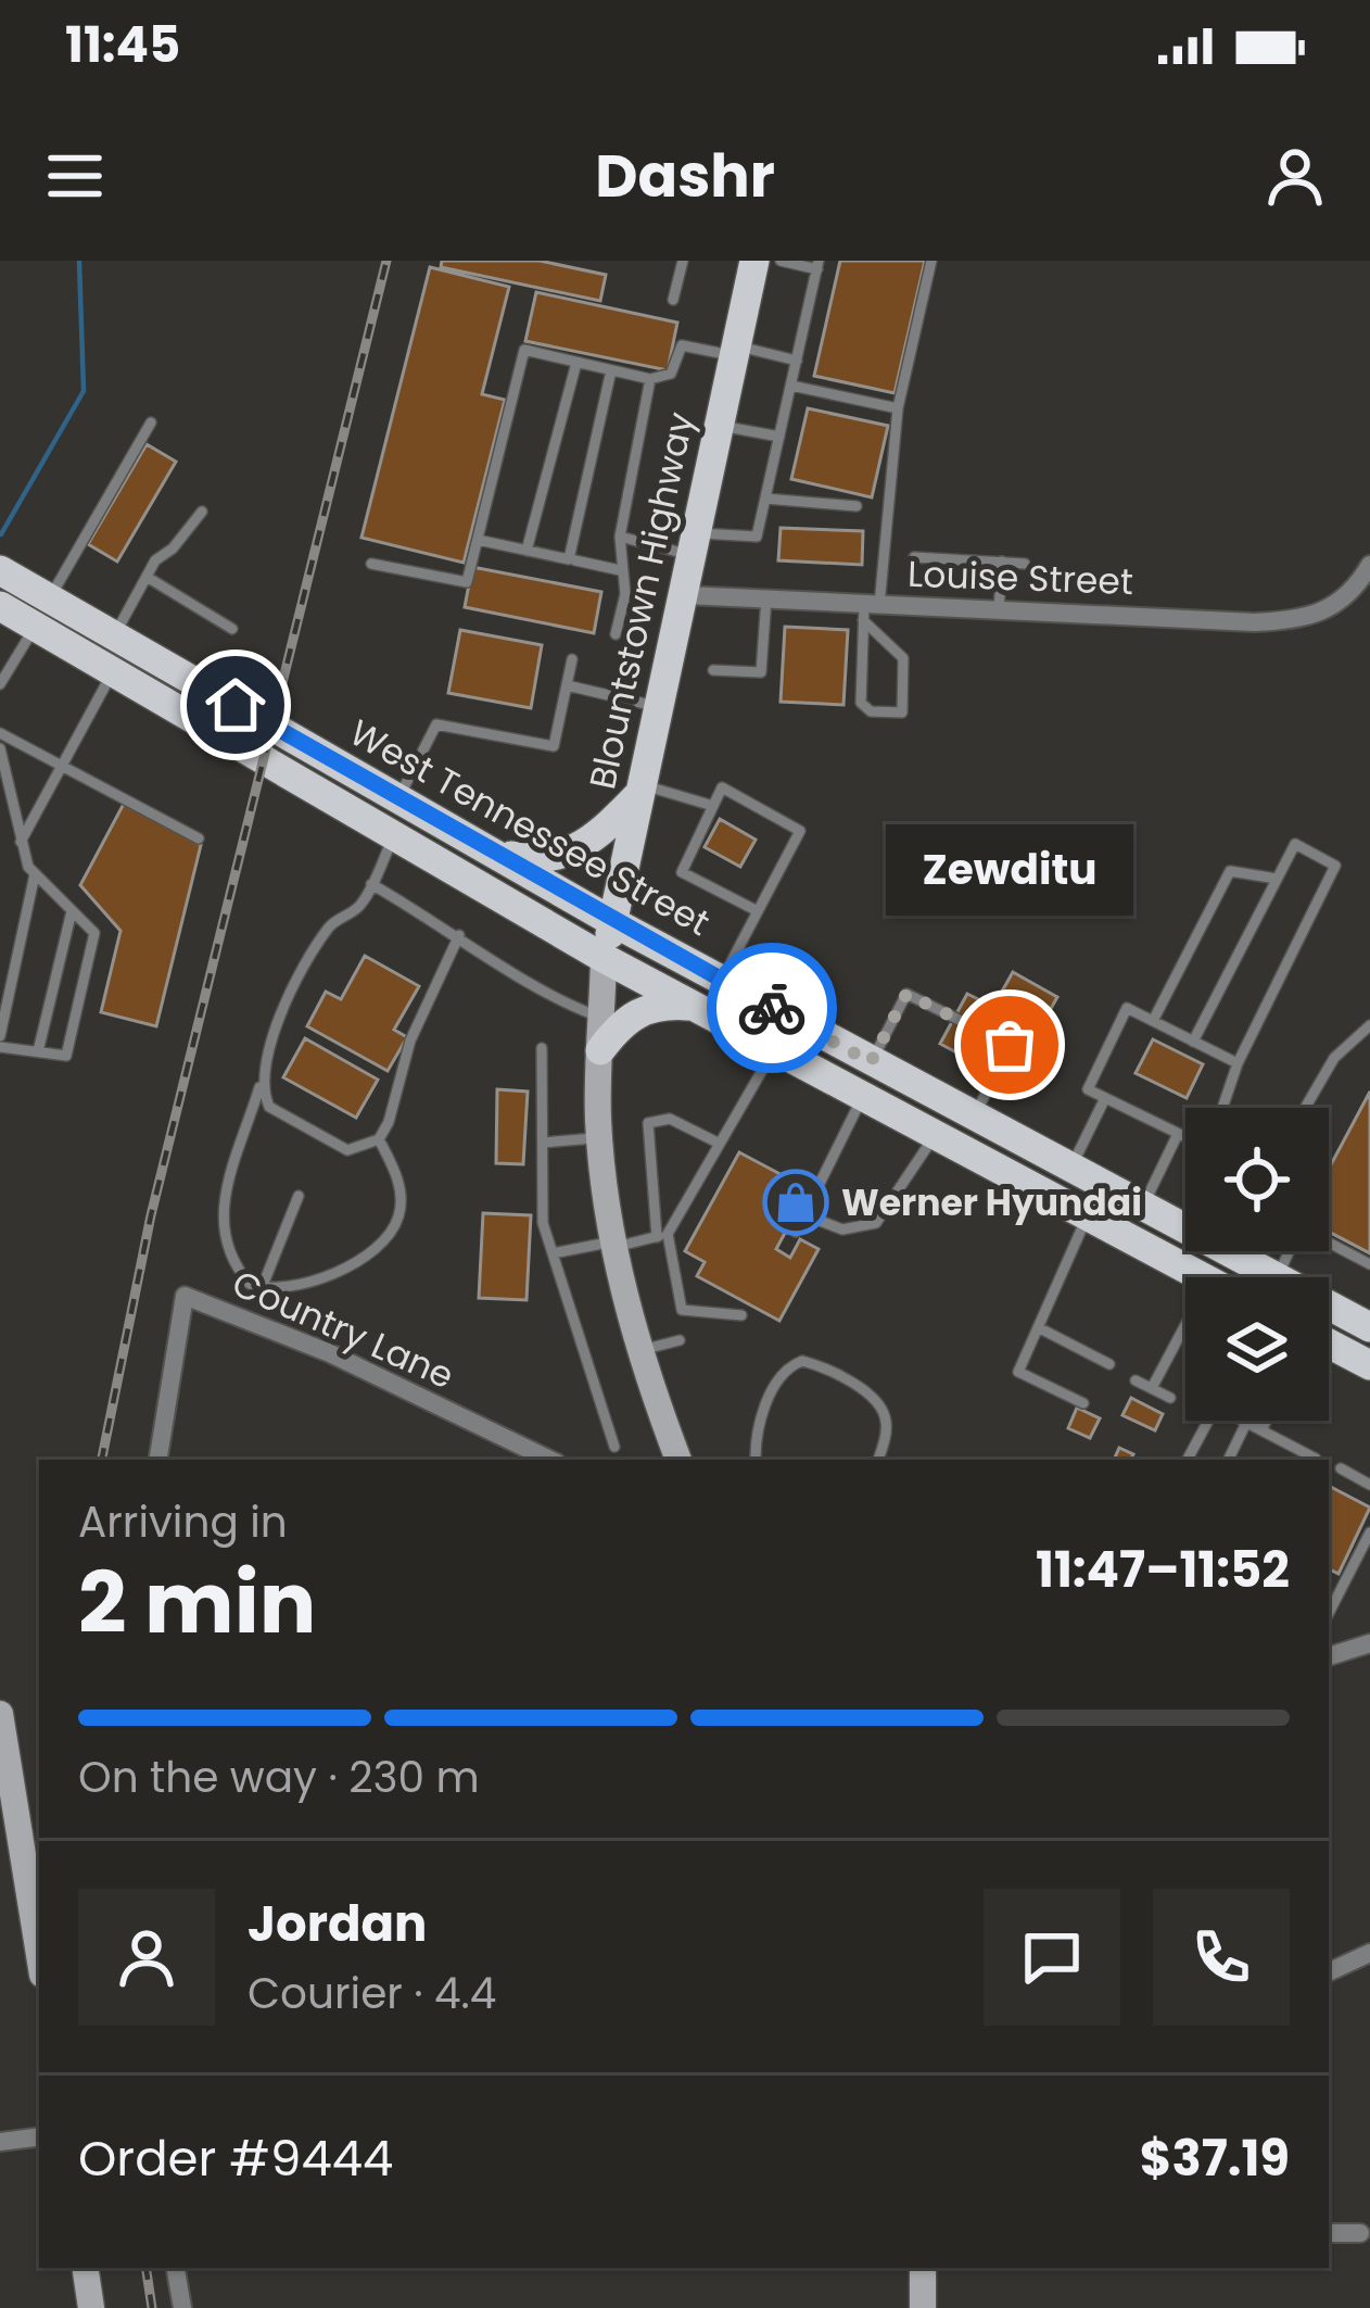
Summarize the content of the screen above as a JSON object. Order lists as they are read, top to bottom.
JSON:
{
  "streets": {
    "main road": ["Blountstown Highway", "West Tennessee Street"],
    "street": ["Louise Street", "Country Lane"]
  },
  "crossings": [
    ["Louise Street", "Blountstown Highway"],
    ["Blountstown Highway", "West Tennessee Street"]
  ],
  "places": {
    "other": ["Zewditu"],
    "shop": ["Werner Hyundai"]
  },
  "page": {
    "status": "11:45",
    "header": "Dashr",
    "bubble": "Zewditu",
    "heading": ["2 min", "Arriving in", "11:47–11:52"],
    "panel": [
      "Jordan",
      "Courier · 4.4",
      "Order #9444",
      "$37.19"
    ],
    "bar": "On the way · 230 m"
  }
}
